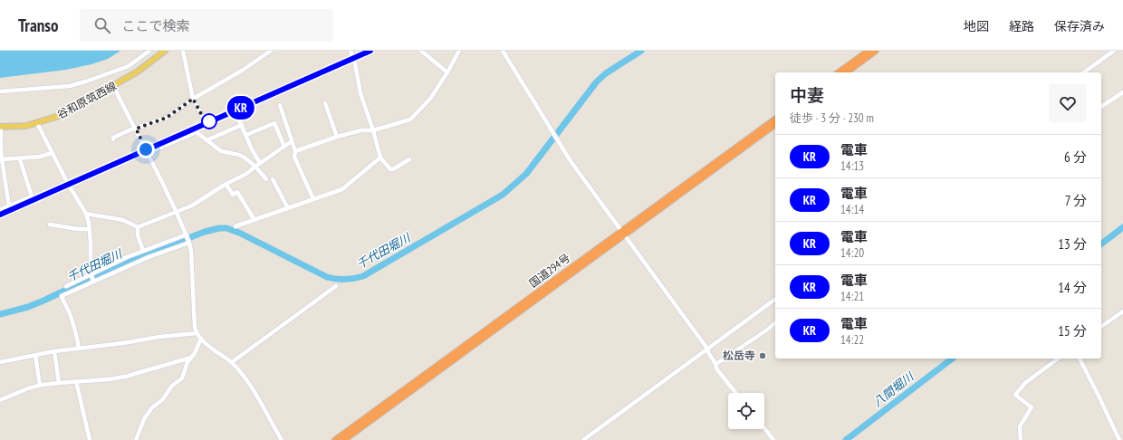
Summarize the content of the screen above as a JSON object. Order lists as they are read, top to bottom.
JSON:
{
  "streets": {
    "highway": ["国道294号"],
    "main road": ["谷和原筑西線"]
  },
  "water": ["千代田堀川", "八間堀川"],
  "places": ["松岳寺"],
  "page": {
    "header": "Transo",
    "search": "ここで検索",
    "nav": ["地図", "経路", "保存済み"],
    "on_map": "KR",
    "heading": ["中妻", "徒歩 · 3 分 · 230 m"],
    "list": [
      {
        "mark": "KR",
        "name": "電車",
        "note": "14:13",
        "value": "6 分"
      },
      {
        "mark": "KR",
        "name": "電車",
        "note": "14:14",
        "value": "7 分"
      },
      {
        "mark": "KR",
        "name": "電車",
        "note": "14:20",
        "value": "13 分"
      },
      {
        "mark": "KR",
        "name": "電車",
        "note": "14:21",
        "value": "14 分"
      },
      {
        "mark": "KR",
        "name": "電車",
        "note": "14:22",
        "value": "15 分"
      }
    ]
  }
}
